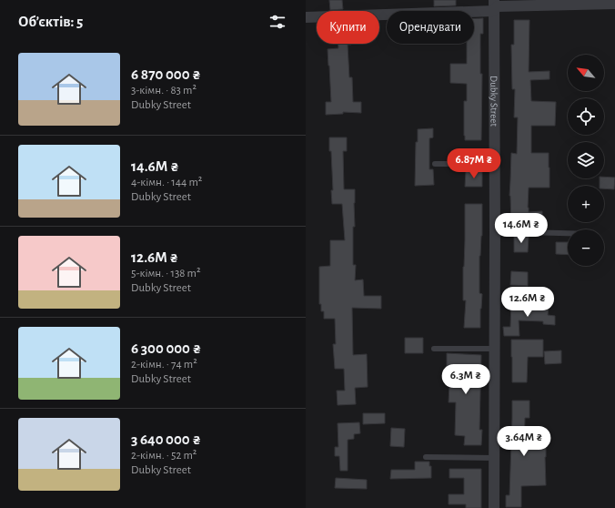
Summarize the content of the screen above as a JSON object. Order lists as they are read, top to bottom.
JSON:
{
  "streets": {
    "street": ["Dubky Street"]
  },
  "north": "top left",
  "page": {
    "heading": "Об’єктів: 5",
    "chip": ["Купити", "Орендувати"],
    "list": [
      {
        "name": "6 870 000 ₴",
        "note": "3-кімн. · 83 m² · Dubky Street"
      },
      {
        "name": "14.6M ₴",
        "note": "4-кімн. · 144 m² · Dubky Street"
      },
      {
        "name": "12.6M ₴",
        "note": "5-кімн. · 138 m² · Dubky Street"
      },
      {
        "name": "6 300 000 ₴",
        "note": "2-кімн. · 74 m² · Dubky Street"
      },
      {
        "name": "3 640 000 ₴",
        "note": "2-кімн. · 52 m² · Dubky Street"
      }
    ],
    "map_buttons": ["+", "−"],
    "price": [
      "6.87M ₴",
      "14.6M ₴",
      "12.6M ₴",
      "6.3M ₴",
      "3.64M ₴"
    ]
  }
}
